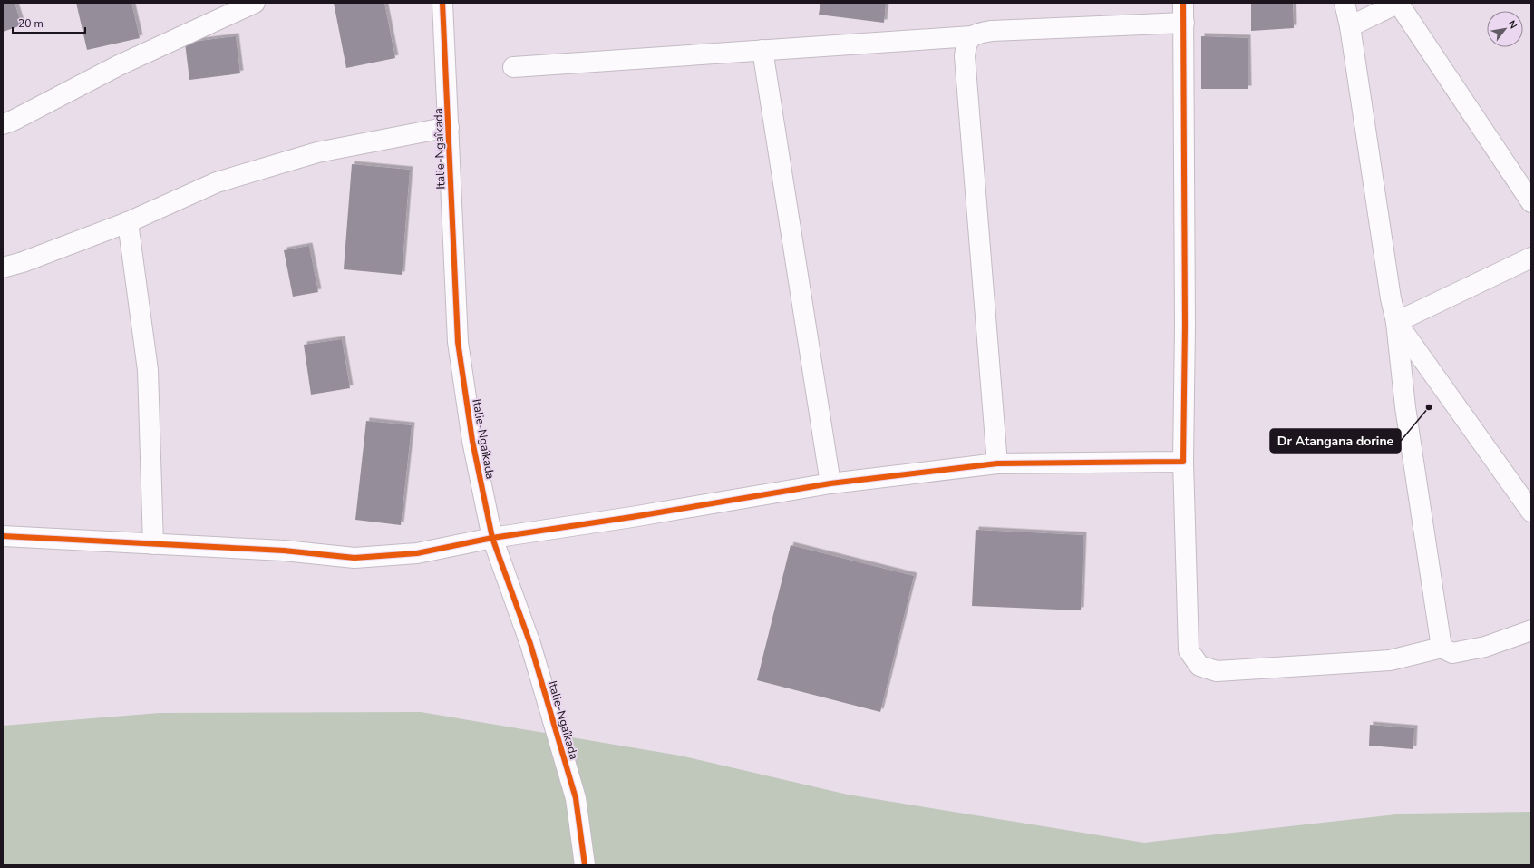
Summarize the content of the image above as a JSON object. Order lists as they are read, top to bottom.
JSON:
{
  "streets": {
    "street": ["Italie-Ngaîkada"]
  },
  "places": ["Dr Atangana dorine"],
  "scale_bar": "20 m",
  "north": "top right"
}
